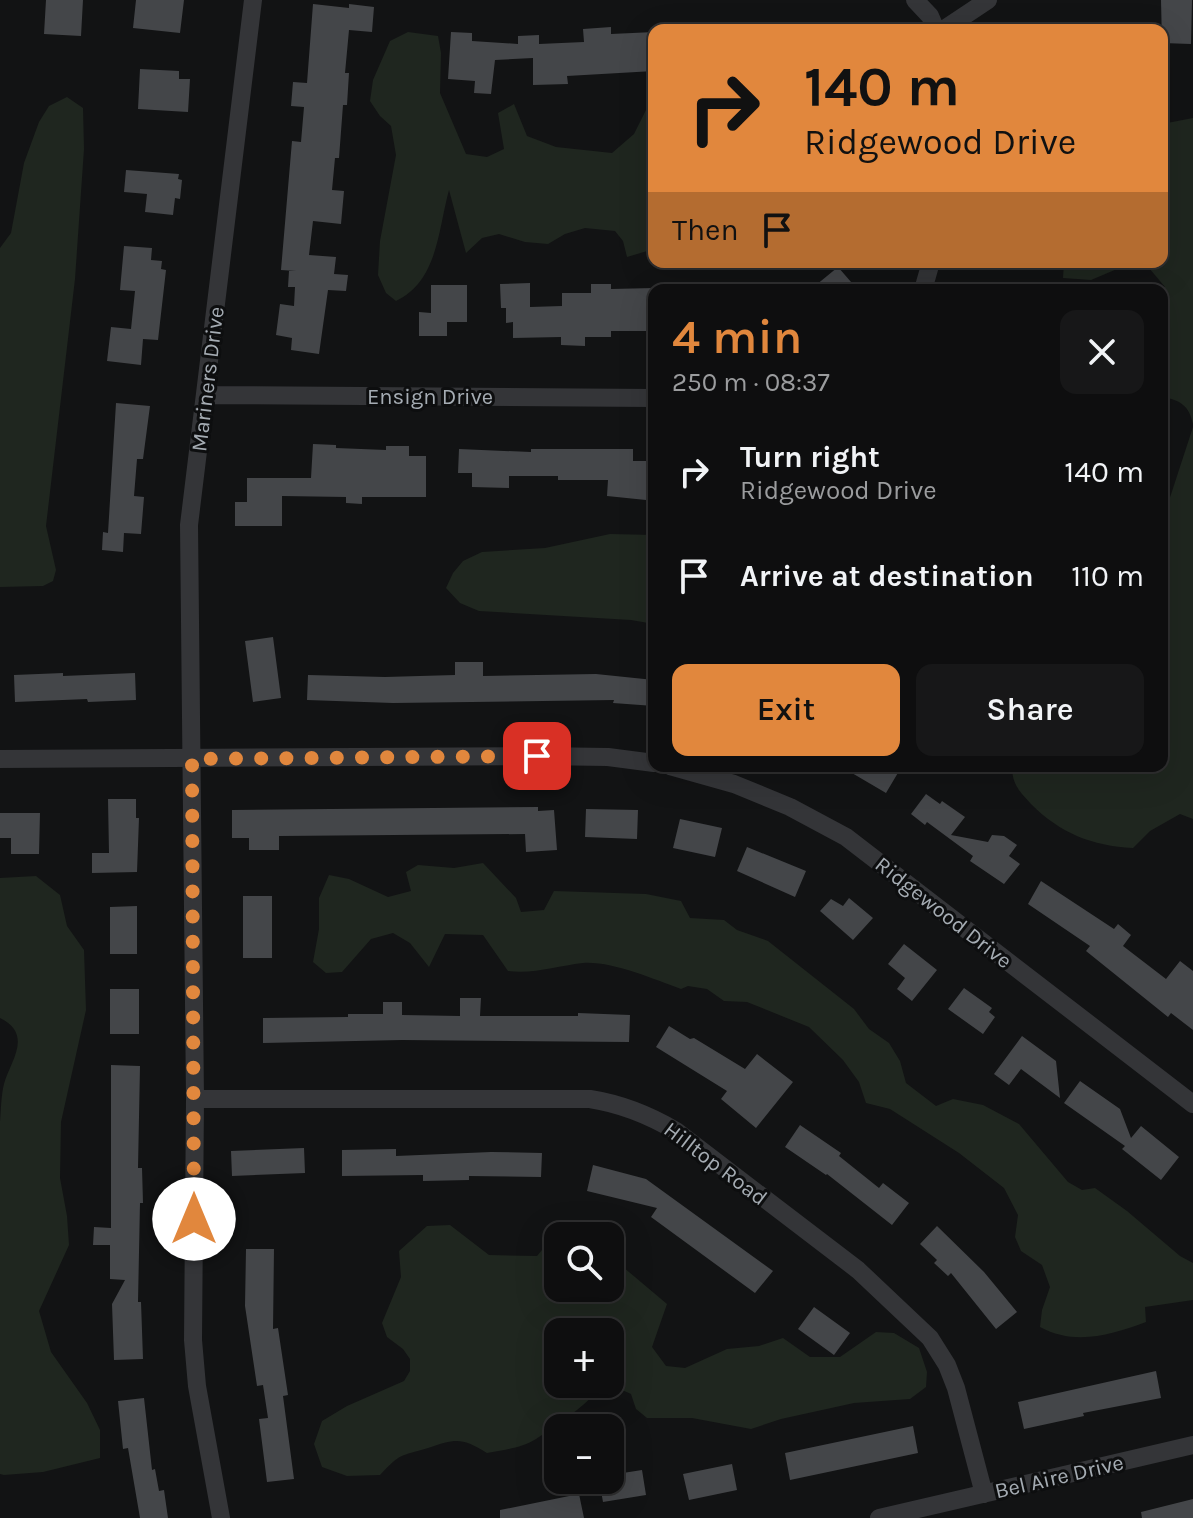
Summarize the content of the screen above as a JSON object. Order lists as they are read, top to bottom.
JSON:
{
  "streets": {
    "street": [
      "Mariners Drive",
      "Ensign Drive",
      "Ridgewood Drive",
      "Hilltop Road",
      "Bel Aire Drive"
    ]
  },
  "crossings": [
    ["Mariners Drive", "Ensign Drive"],
    ["Mariners Drive", "Hilltop Road"],
    ["Hilltop Road", "Bel Aire Drive"]
  ],
  "page": {
    "turn": ["140 m", "Ridgewood Drive"],
    "then": "Then",
    "heading": ["4 min", "250 m · 08:37"],
    "list": [
      {
        "name": "Turn right",
        "note": "Ridgewood Drive",
        "value": "140 m"
      },
      {
        "name": "Arrive at destination",
        "value": "110 m"
      }
    ],
    "buttons": ["Exit", "Share"],
    "map_buttons": ["+", "−"]
  }
}
